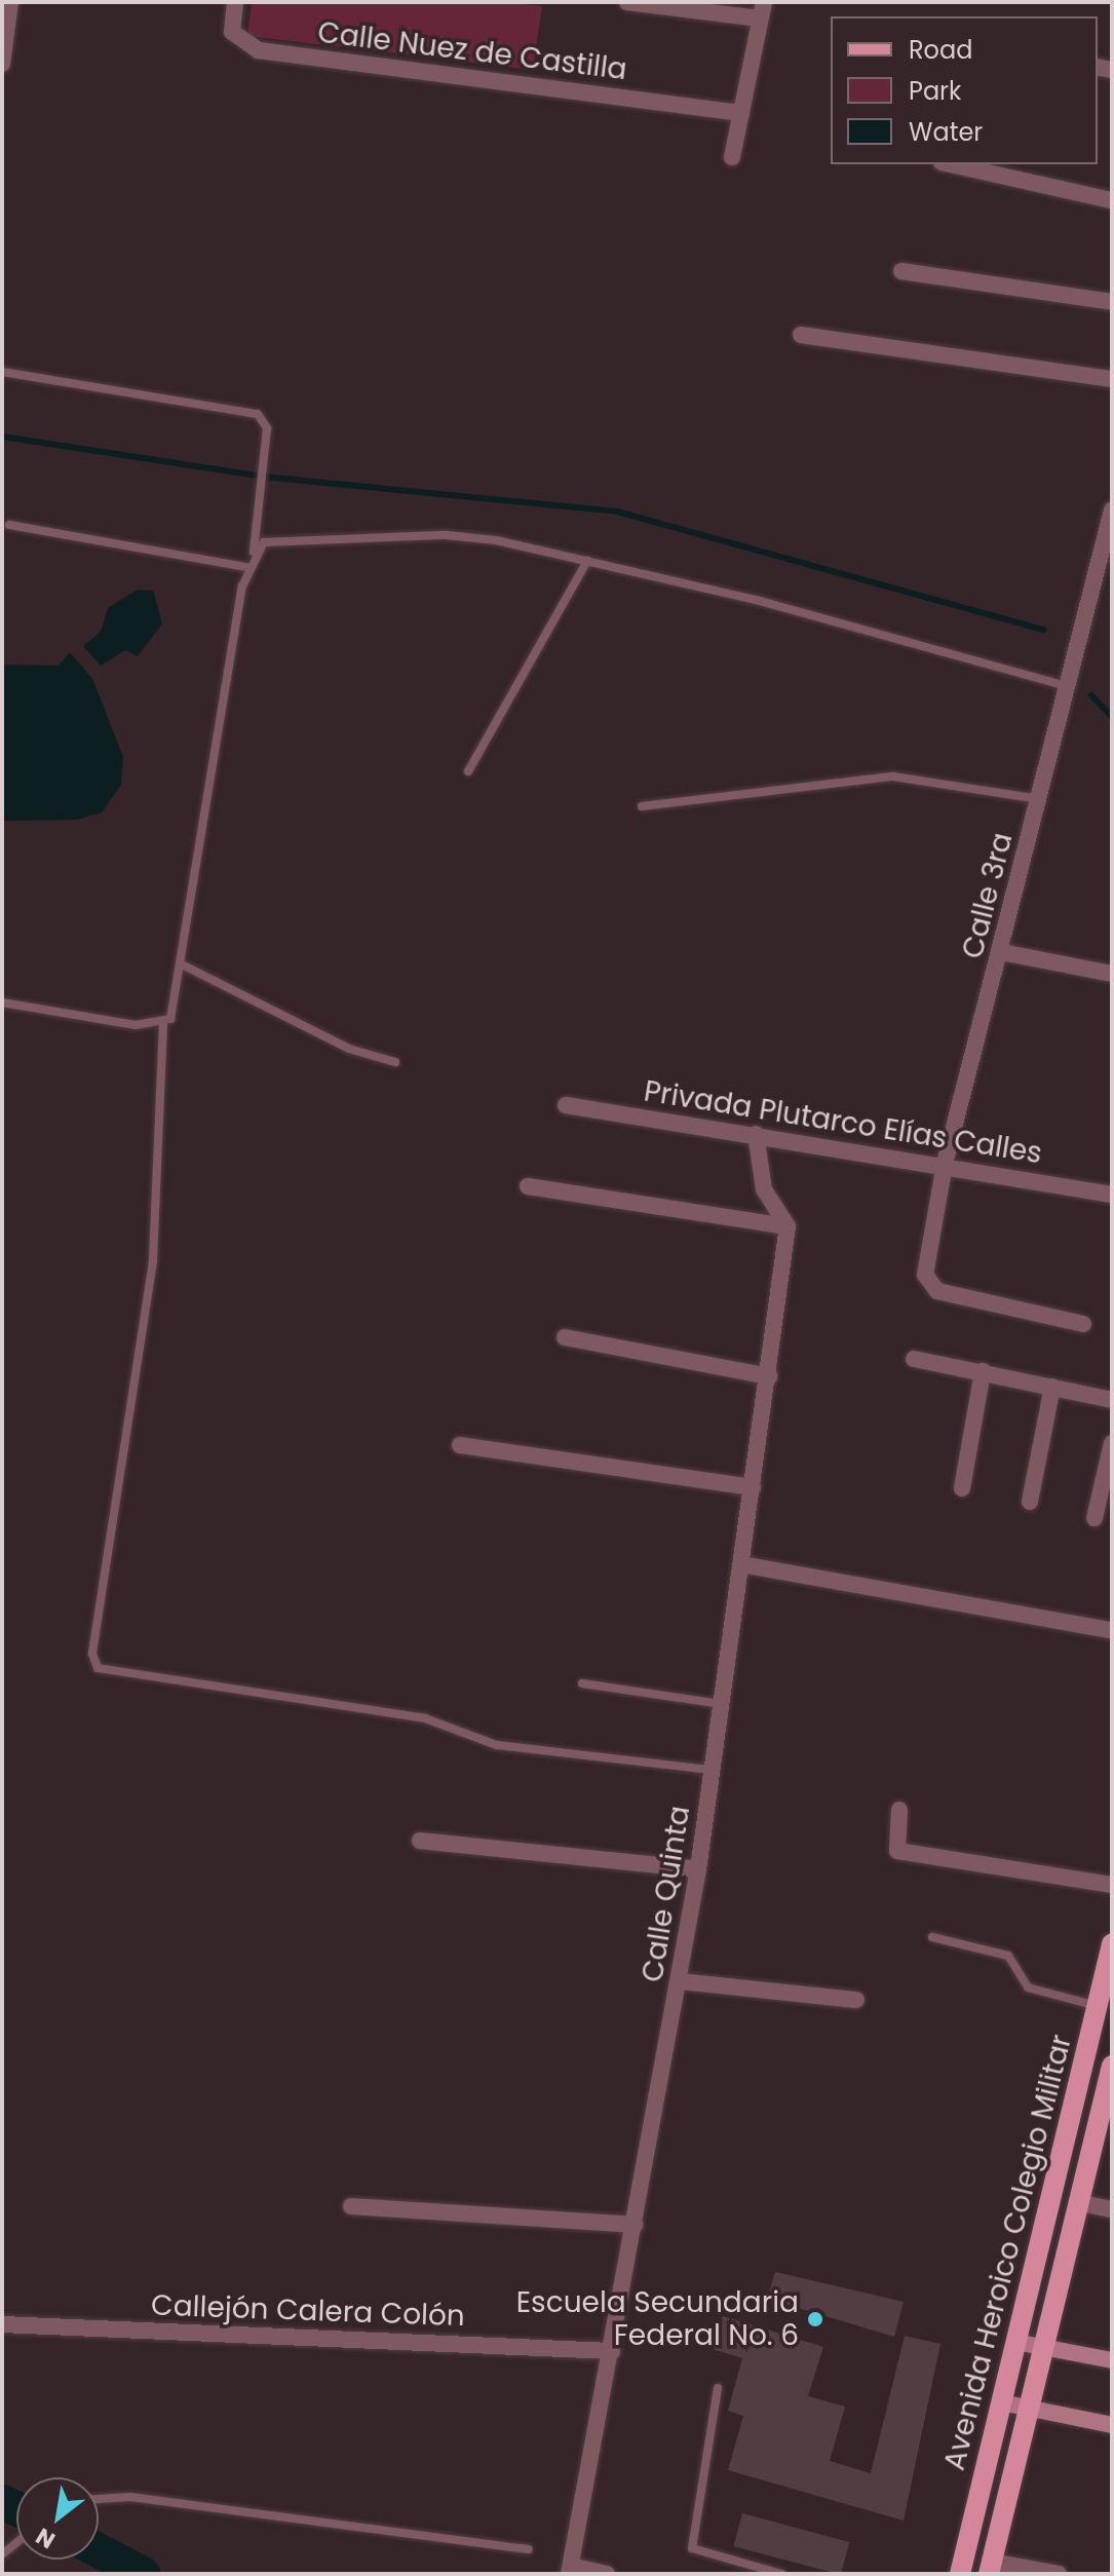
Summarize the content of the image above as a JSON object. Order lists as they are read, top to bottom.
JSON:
{
  "streets": {
    "main road": ["Avenida Heroico Colegio Militar"],
    "street": [
      "Calle Nuez de Castilla",
      "Calle 3ra",
      "Privada Plutarco Elías Calles",
      "Calle Quinta",
      "Callejón Calera Colón"
    ]
  },
  "crossings": [
    ["Calle 3ra", "Privada Plutarco Elías Calles"],
    ["Calle Quinta", "Callejón Calera Colón"]
  ],
  "places": ["Escuela Secundaria Federal No. 6"],
  "legend": ["Road", "Park", "Water"],
  "north": "bottom left"
}
